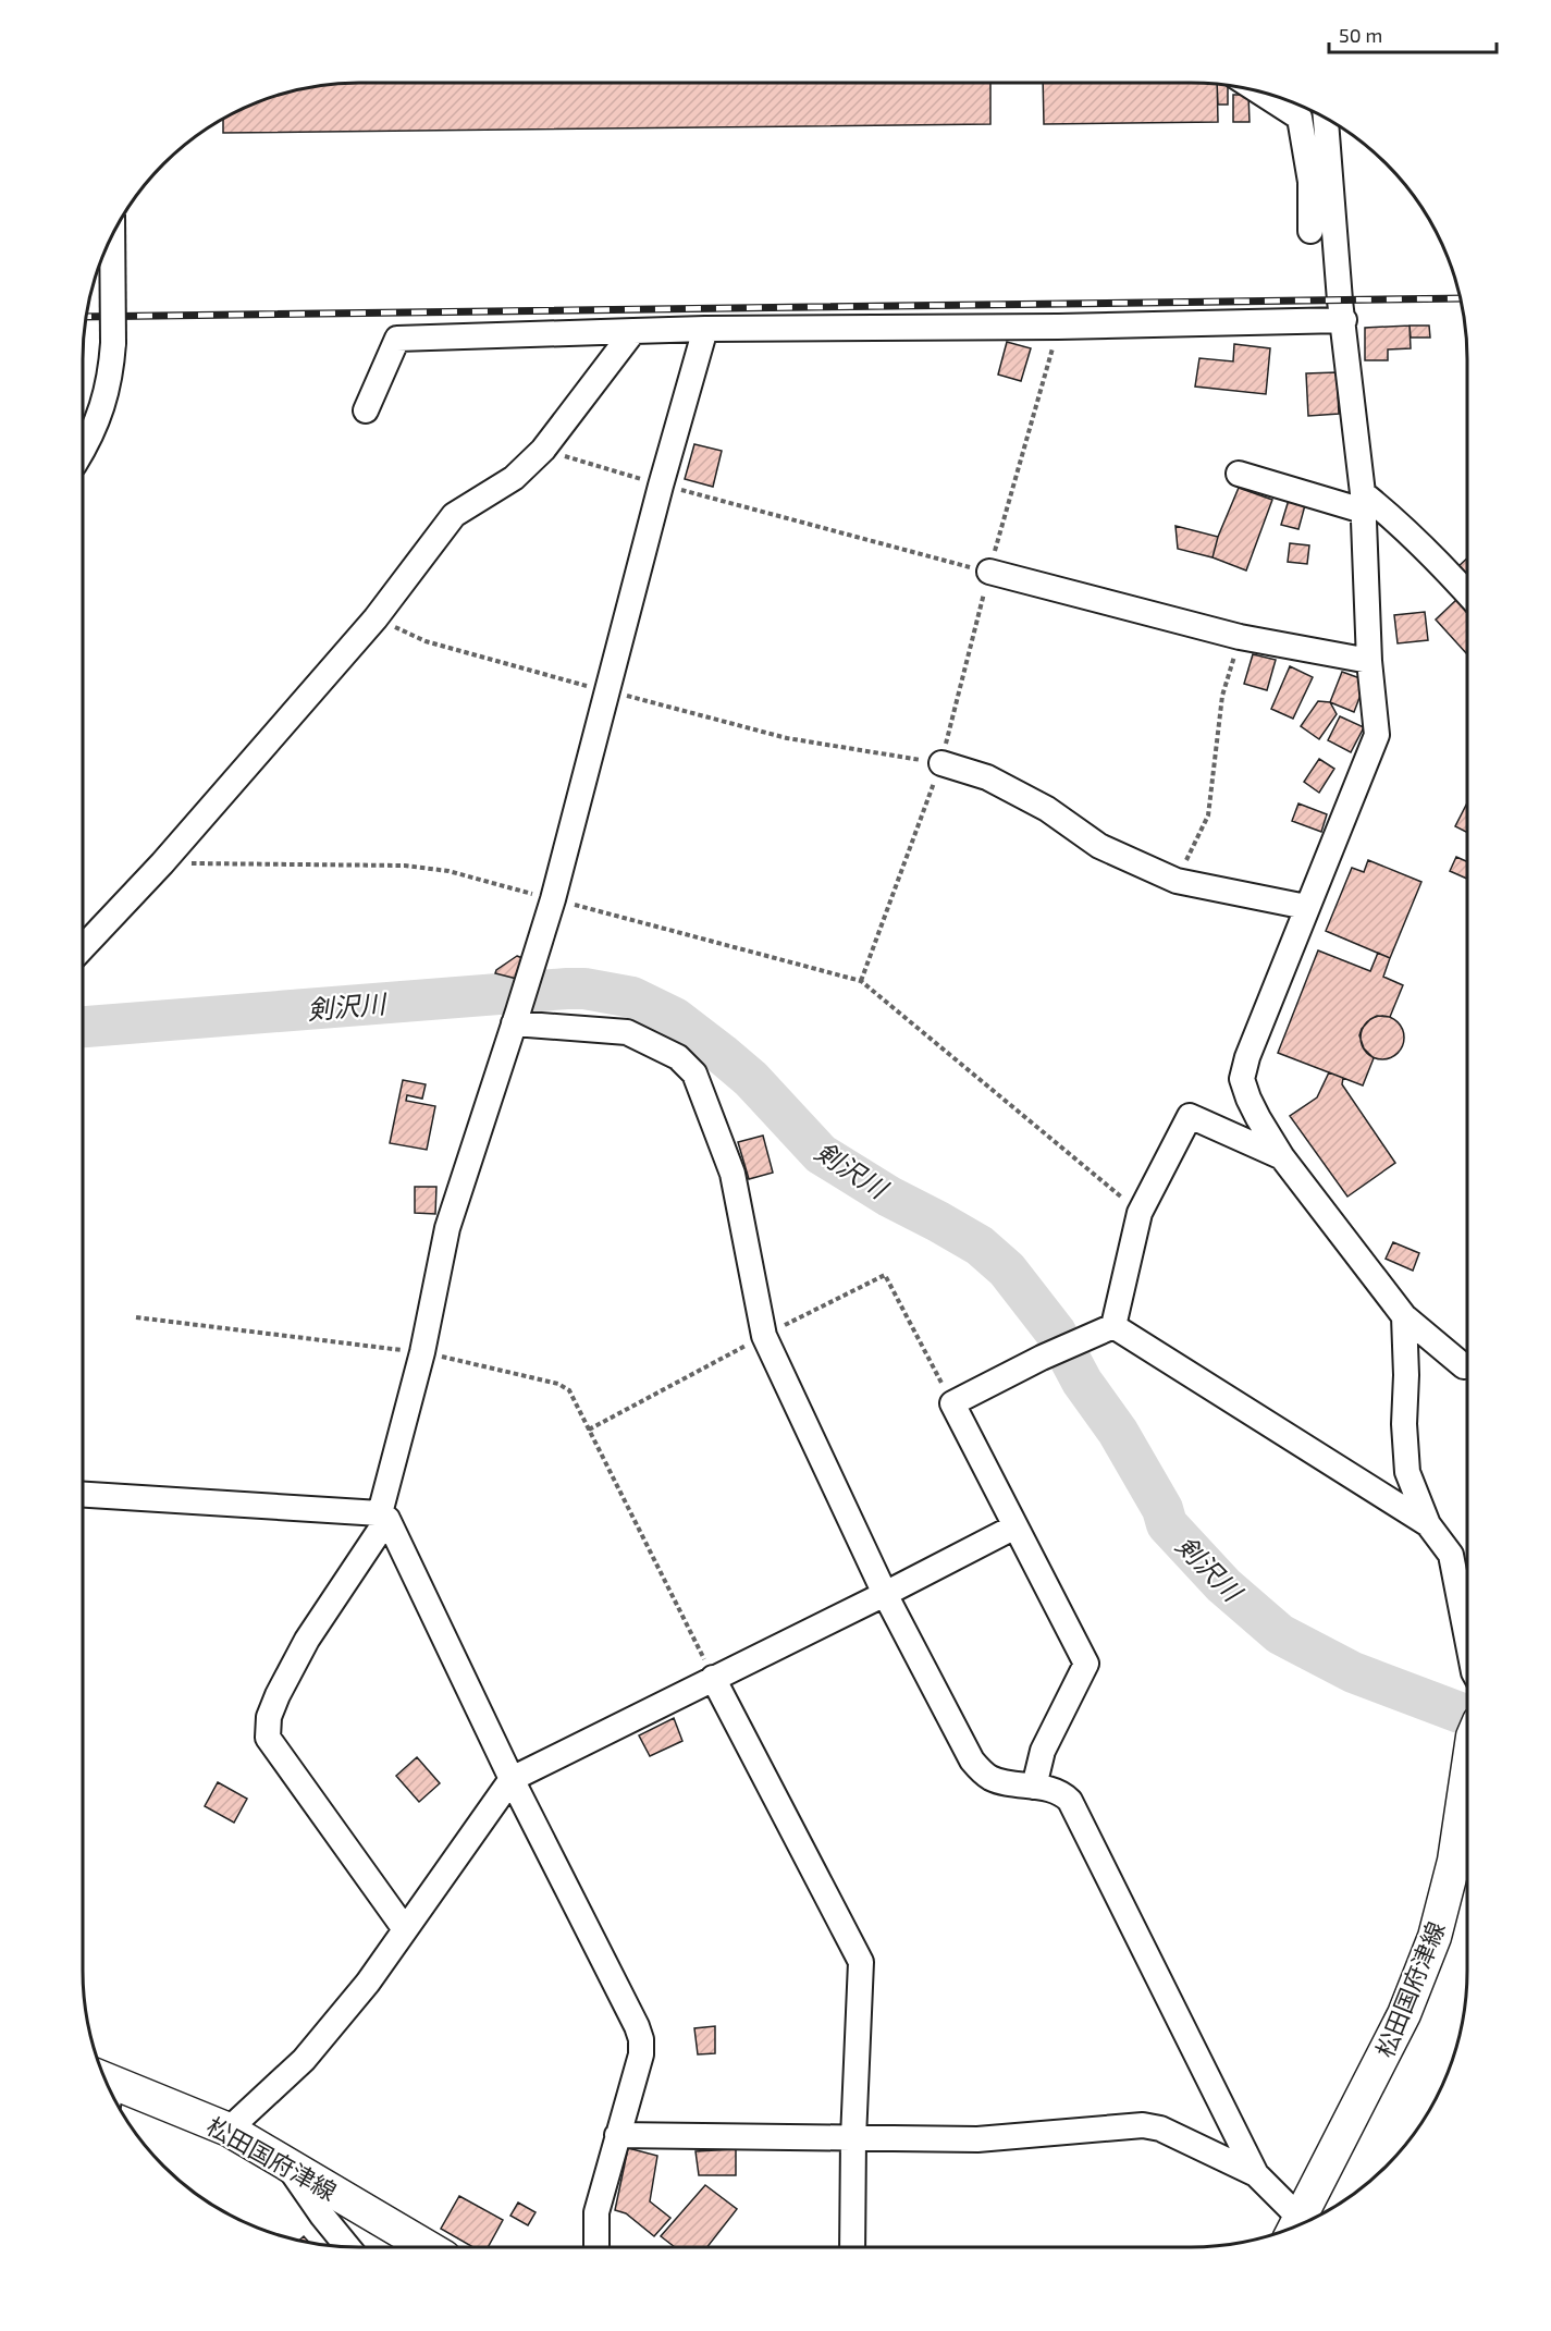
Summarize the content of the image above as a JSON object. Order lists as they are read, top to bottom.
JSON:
{
  "streets": {
    "main road": ["松田国府津線"]
  },
  "water": ["剣沢川"],
  "scale_bar": "50 m"
}
